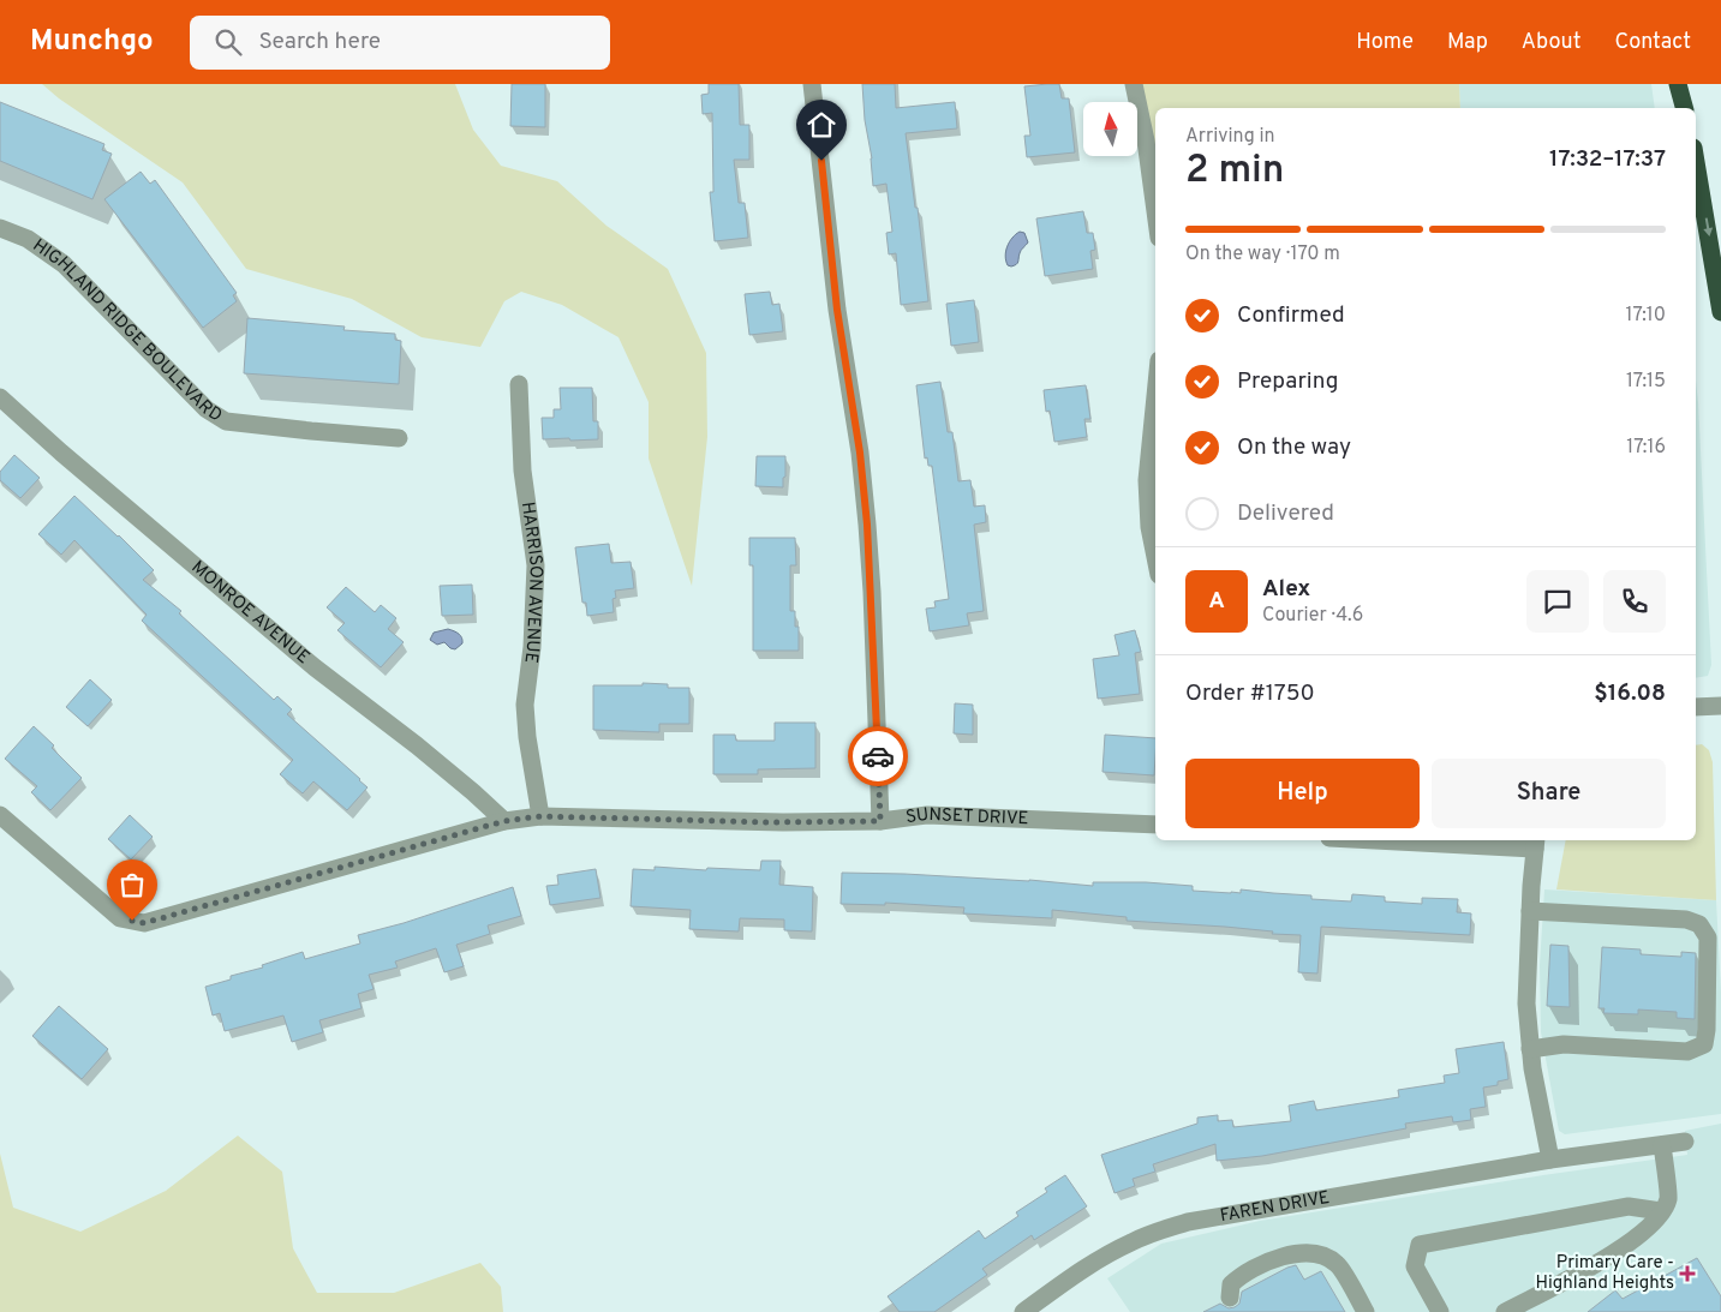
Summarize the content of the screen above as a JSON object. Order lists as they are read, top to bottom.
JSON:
{
  "streets": {
    "street": [
      "HIGHLAND RIDGE BOULEVARD",
      "HARRISON AVENUE",
      "MONROE AVENUE",
      "SUNSET DRIVE",
      "FAREN DRIVE"
    ]
  },
  "crossings": [
    ["HARRISON AVENUE", "SUNSET DRIVE"],
    ["MONROE AVENUE", "SUNSET DRIVE"]
  ],
  "places": {
    "health": ["Primary Care - Highland Heights"]
  },
  "north": "top",
  "page": {
    "header": "Munchgo",
    "search": "Search here",
    "nav": [
      "Home",
      "Map",
      "About",
      "Contact"
    ],
    "heading": ["2 min", "Arriving in", "17:32–17:37"],
    "panel": [
      "Alex",
      "Courier · 4.6",
      "Order #1750",
      "$16.08"
    ],
    "bar": "On the way · 170 m",
    "list": [
      ["Confirmed", "17:10"],
      ["Preparing", "17:15"],
      ["On the way", "17:16"],
      "Delivered"
    ],
    "round": "A",
    "buttons": ["Help", "Share"]
  }
}
